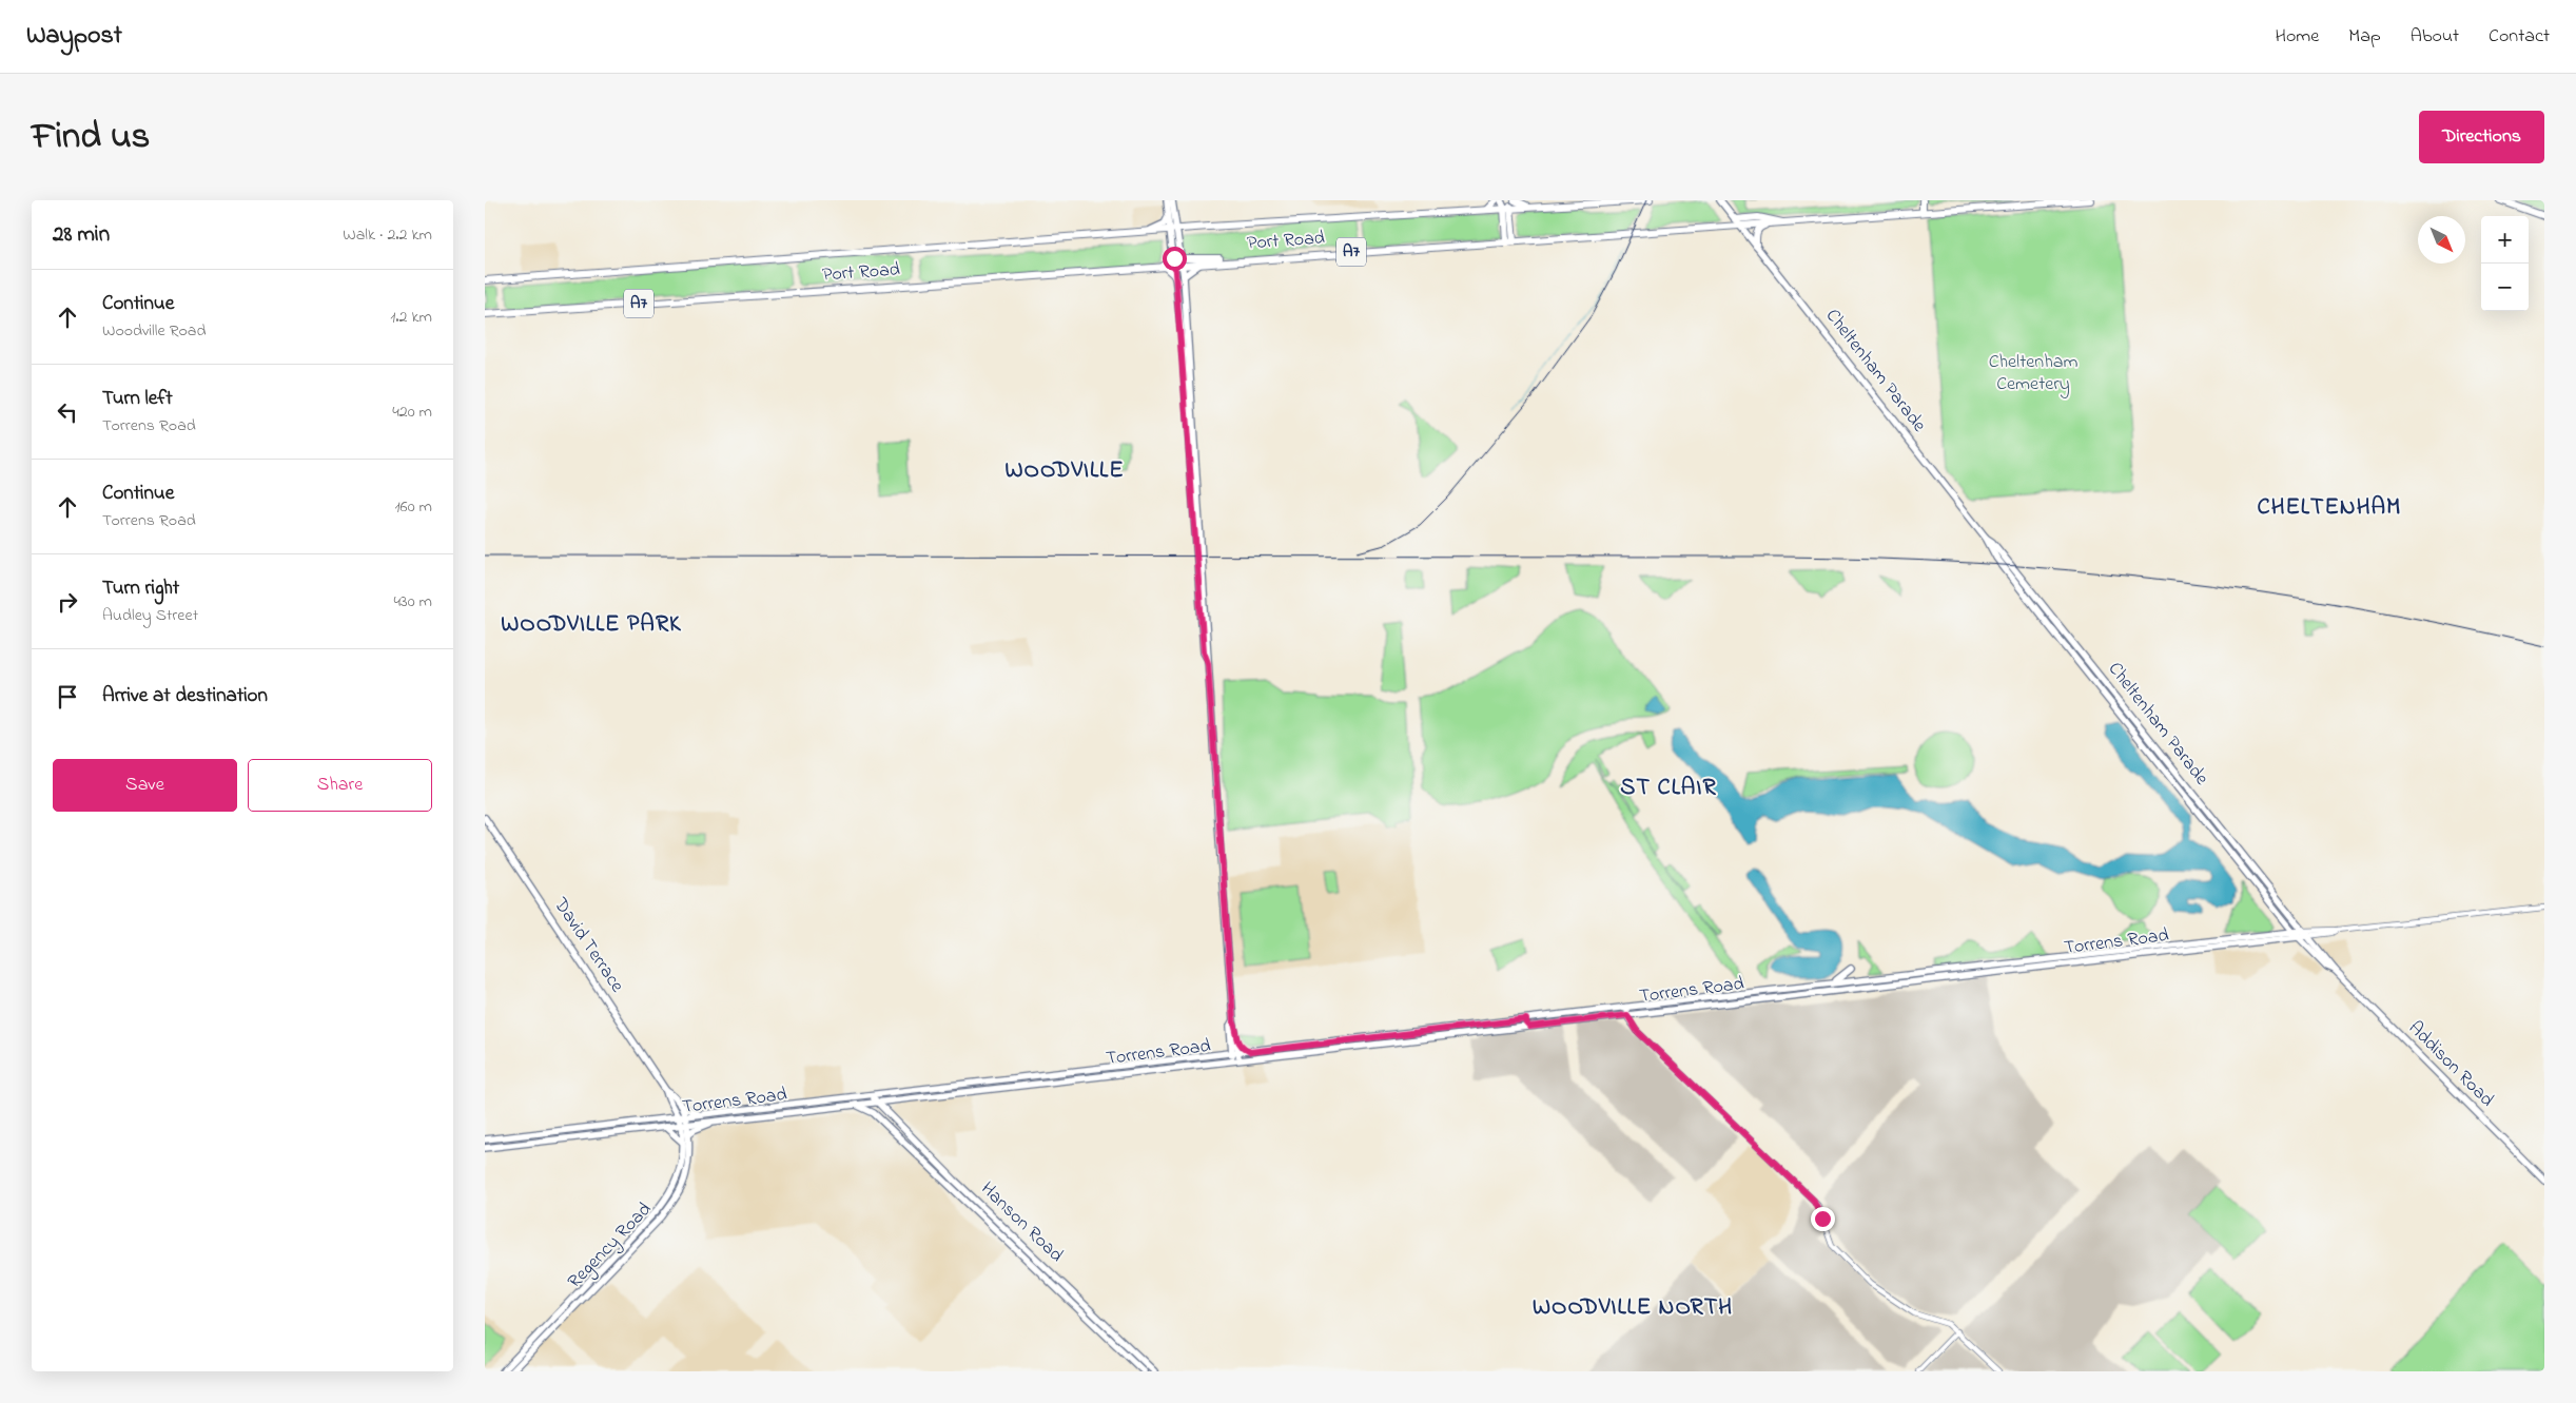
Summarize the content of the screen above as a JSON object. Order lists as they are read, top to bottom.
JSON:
{
  "streets": {
    "highway": ["Port Road", "A7"],
    "main road": [
      "Cheltenham Parade",
      "Torrens Road",
      "David Terrace",
      "Addison Road",
      "Hanson Road",
      "Regency Road"
    ]
  },
  "crossings": [
    ["Port Road", "Cheltenham Parade"],
    ["Cheltenham Parade", "Torrens Road"],
    ["Cheltenham Parade", "Addison Road"],
    ["Torrens Road", "David Terrace"],
    ["Torrens Road", "Addison Road"],
    ["Torrens Road", "Hanson Road"],
    ["Torrens Road", "Regency Road"],
    ["David Terrace", "Regency Road"]
  ],
  "districts": [
    "WOODVILLE",
    "CHELTENHAM",
    "WOODVILLE PARK",
    "ST CLAIR",
    "WOODVILLE NORTH"
  ],
  "parks": ["Cheltenham Cemetery"],
  "north": "bottom right",
  "page": {
    "header": "Waypost",
    "nav": [
      "Home",
      "Map",
      "About",
      "Contact"
    ],
    "title": "Find us",
    "buttons": [
      "Directions",
      ["Save", "Share"]
    ],
    "heading": ["28 min", "Walk · 2.2 km"],
    "map_buttons": ["+", "−"],
    "list": [
      ["Continue", "Woodville Road", "1.2 km"],
      ["Turn left", "Torrens Road", "420 m"],
      ["Continue", "Torrens Road", "160 m"],
      ["Turn right", "Audley Street", "430 m"],
      "Arrive at destination"
    ]
  }
}
